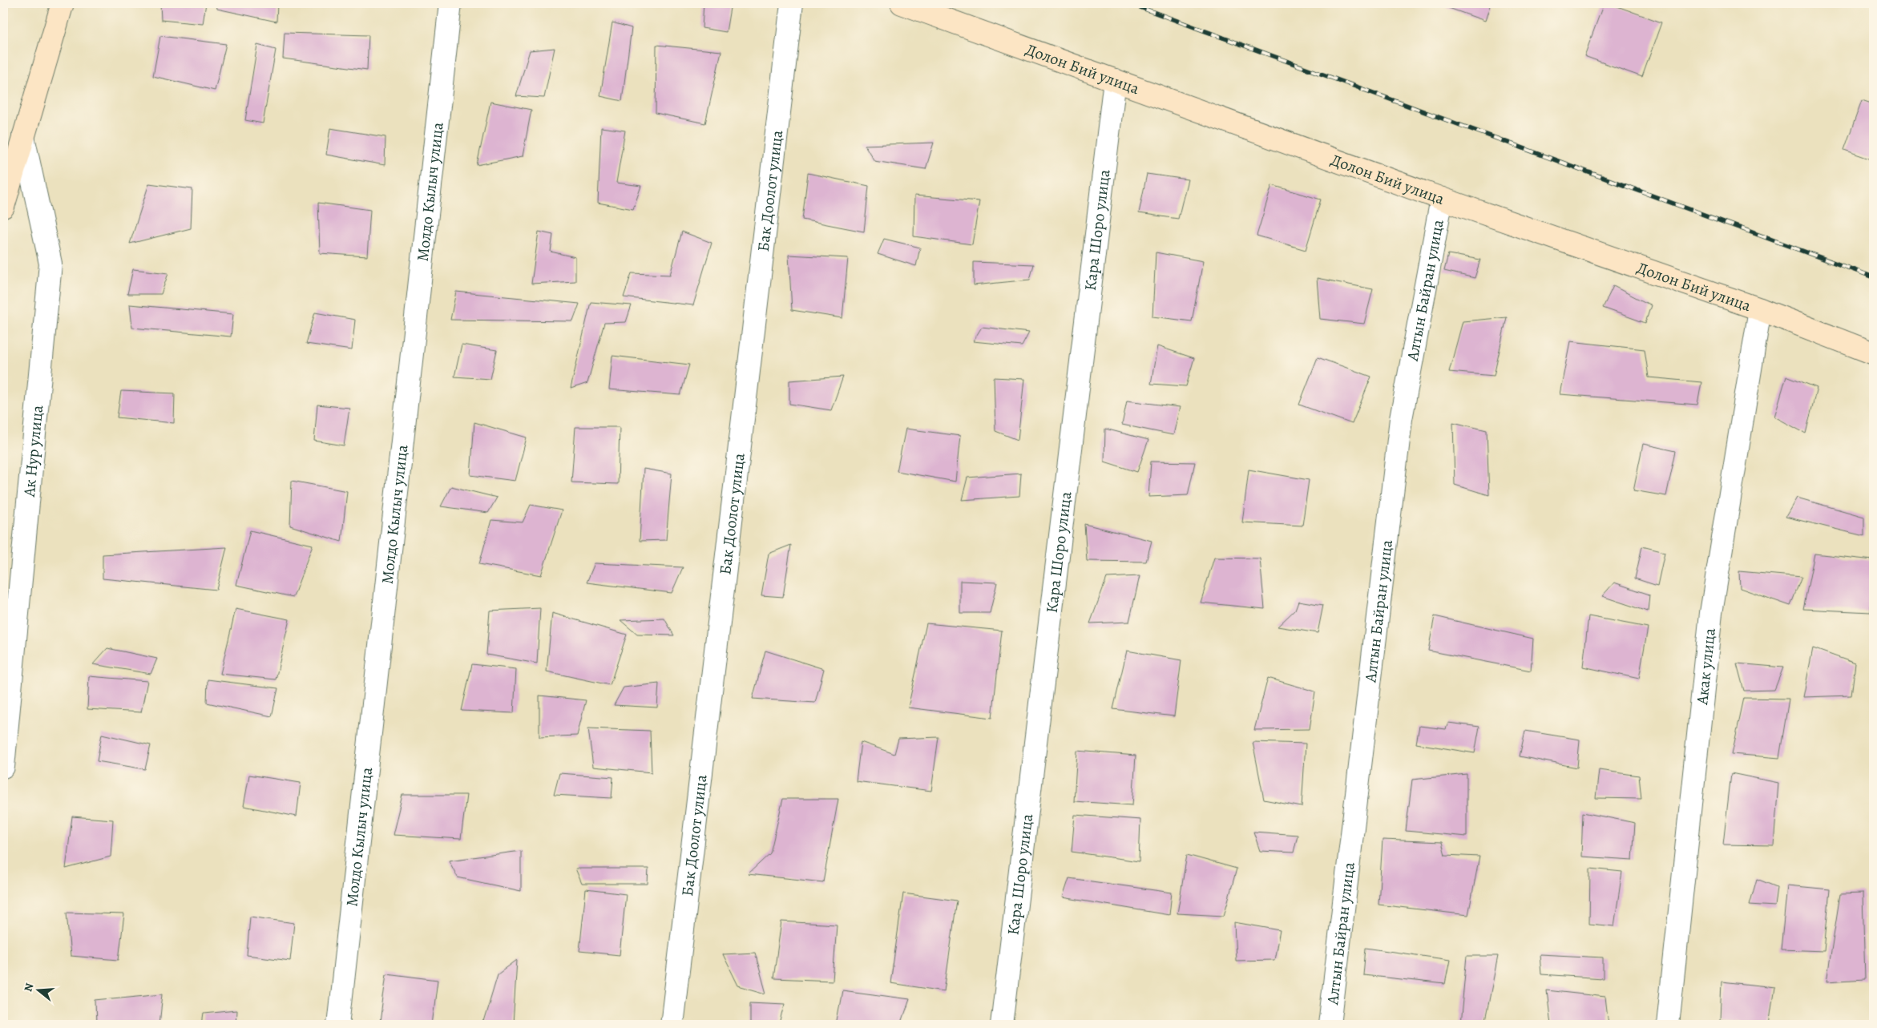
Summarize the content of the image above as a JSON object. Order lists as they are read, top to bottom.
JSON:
{
  "streets": {
    "street": [
      "Долон Бий улица",
      "Молдо Кылыч улица",
      "Бак Доолот улица",
      "Кара Шоро улица",
      "Алтын Байран улица",
      "Ак Нур улица",
      "Акак улица"
    ]
  },
  "crossings": [
    ["Долон Бий улица", "Кара Шоро улица"],
    ["Долон Бий улица", "Алтын Байран улица"],
    ["Долон Бий улица", "Акак улица"]
  ],
  "north": "left"
}
